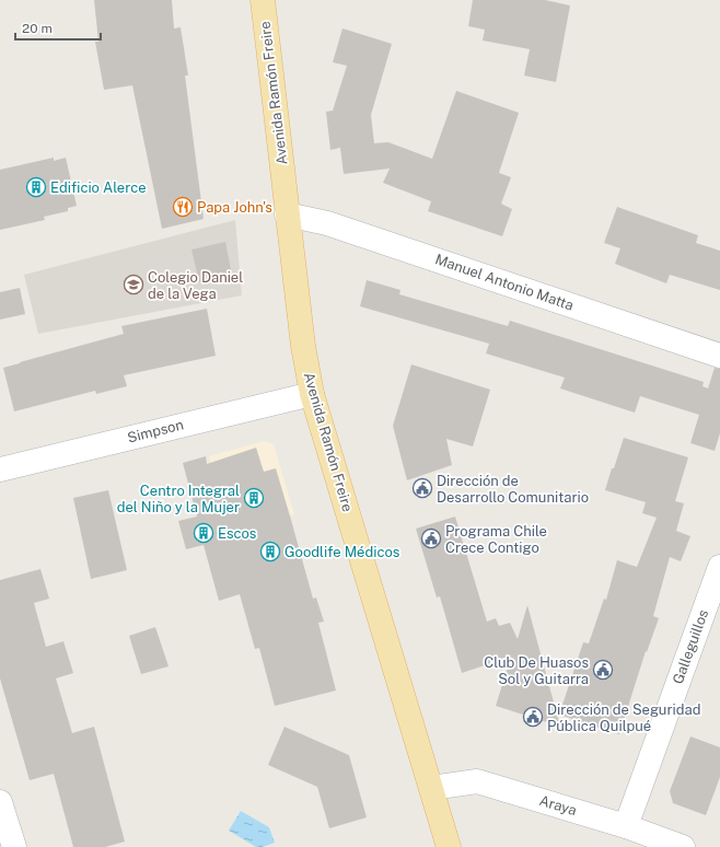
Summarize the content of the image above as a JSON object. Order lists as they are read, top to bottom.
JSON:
{
  "streets": {
    "main road": ["Avenida Ramón Freire"],
    "street": [
      "Manuel Antonio Matta",
      "Simpson",
      "Galleguillos",
      "Araya"
    ]
  },
  "crossings": [
    ["Avenida Ramón Freire", "Manuel Antonio Matta"],
    ["Avenida Ramón Freire", "Simpson"],
    ["Avenida Ramón Freire", "Araya"],
    ["Galleguillos", "Araya"]
  ],
  "places": {
    "building": [
      "Edificio Alerce",
      "Centro Integral del Niño y la Mujer",
      "Escos",
      "Goodlife Médicos"
    ],
    "restaurant": ["Papa John's"],
    "school or university": ["Colegio Daniel de la Vega"],
    "public building": [
      "Dirección de Desarrollo Comunitario",
      "Programa Chile Crece Contigo",
      "Club De Huasos Sol y Guitarra",
      "Dirección de Seguridad Pública Quilpué"
    ]
  },
  "scale_bar": "20 m"
}
